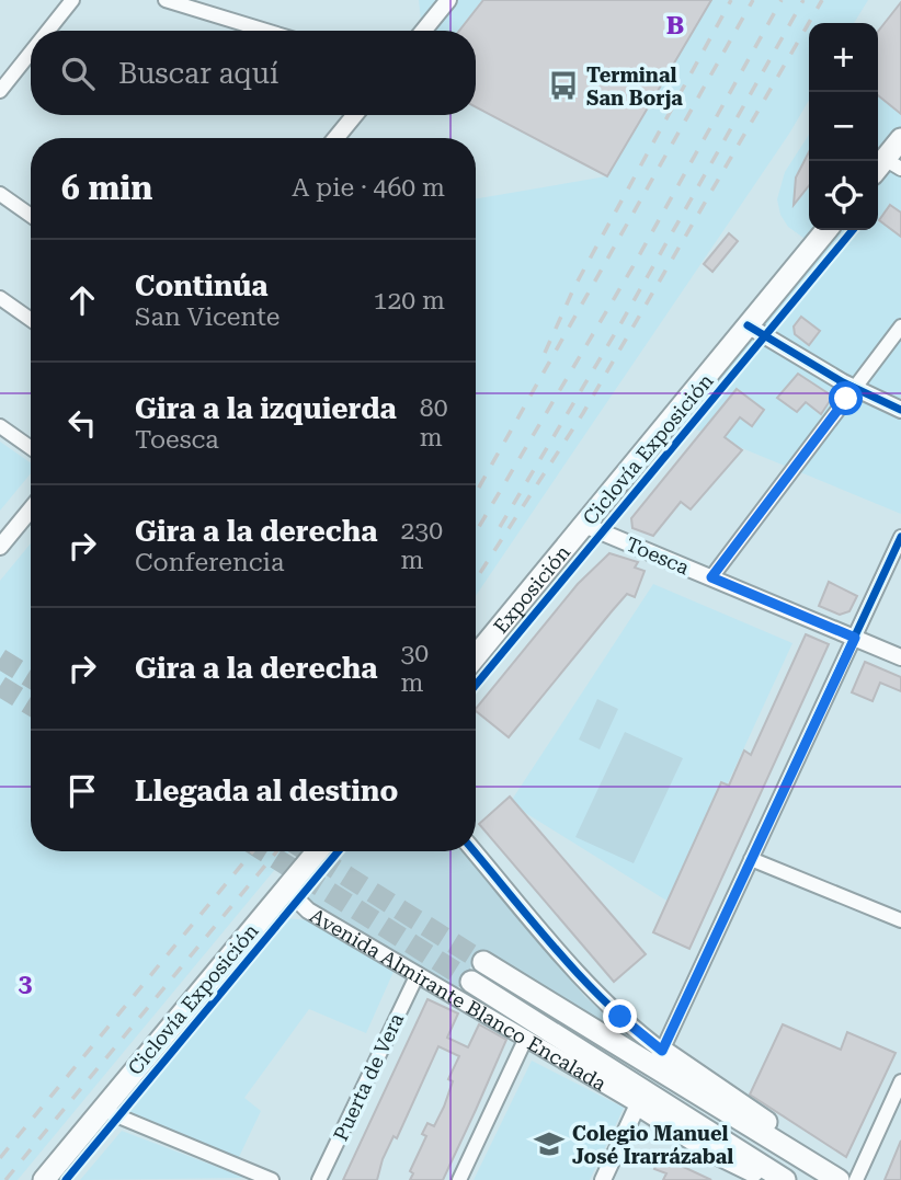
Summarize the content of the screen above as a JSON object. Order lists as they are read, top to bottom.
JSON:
{
  "streets": {
    "main road": ["Exposición", "Avenida Almirante Blanco Encalada"],
    "street": ["Toesca", "Puerta de Vera"],
    "cycle path": ["Ciclovía Exposición"]
  },
  "crossings": [
    ["Toesca", "Exposición"],
    ["Avenida Almirante Blanco Encalada", "Puerta de Vera"]
  ],
  "places": {
    "bus stop": ["Terminal San Borja"],
    "school or university": ["Colegio Manuel José Irarrázabal"]
  },
  "page": {
    "map_buttons": ["+", "−"],
    "search": "Buscar aquí",
    "heading": ["6 min", "A pie · 460 m"],
    "list": [
      ["Continúa", "San Vicente", "120 m"],
      ["Gira a la izquierda", "Toesca", "80 m"],
      ["Gira a la derecha", "Conferencia", "230 m"],
      ["Gira a la derecha", "30 m"],
      "Llegada al destino"
    ]
  },
  "grid": {
    "columns": ["B"],
    "rows": ["3"]
  }
}
